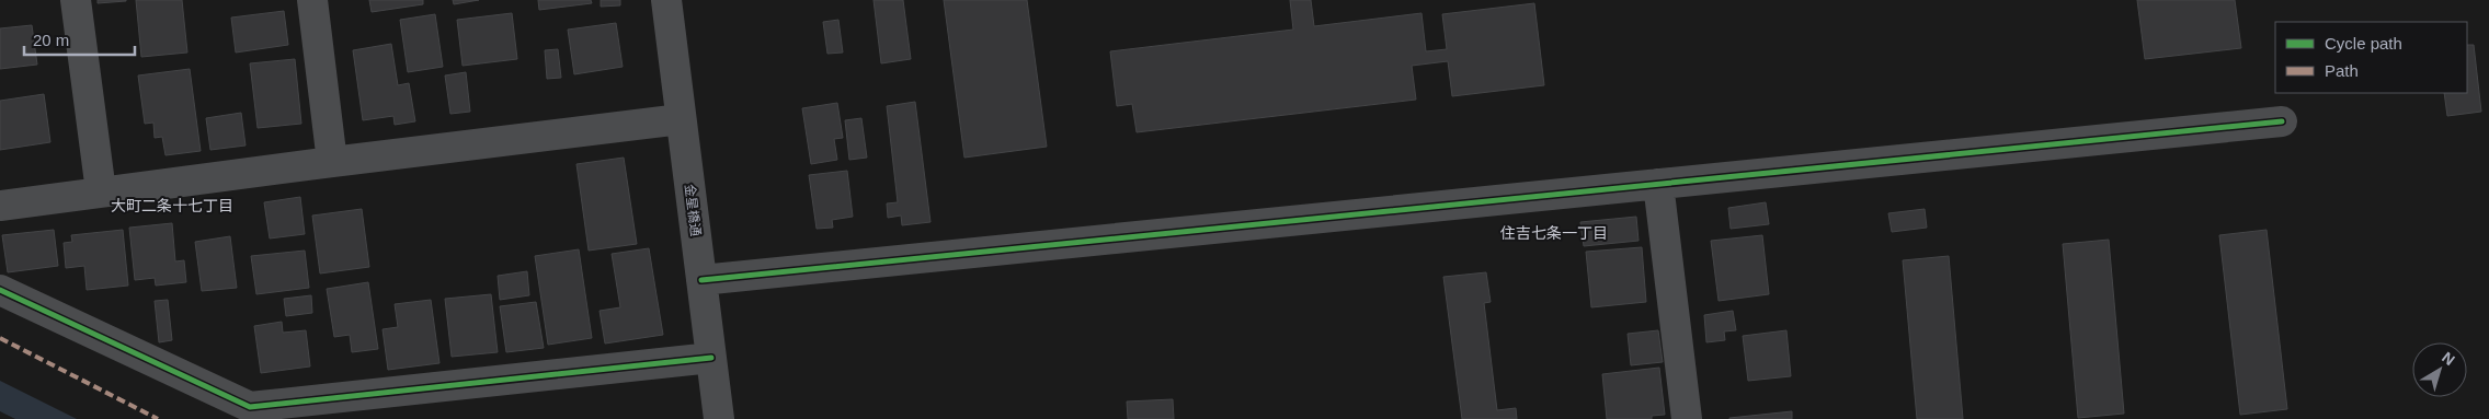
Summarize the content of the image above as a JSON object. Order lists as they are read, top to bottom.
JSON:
{
  "streets": {
    "street": ["金星橋通"]
  },
  "districts": ["大町二条十七丁目", "住吉七条一丁目"],
  "legend": ["Cycle path", "Path"],
  "scale_bar": "20 m",
  "north": "top right"
}
